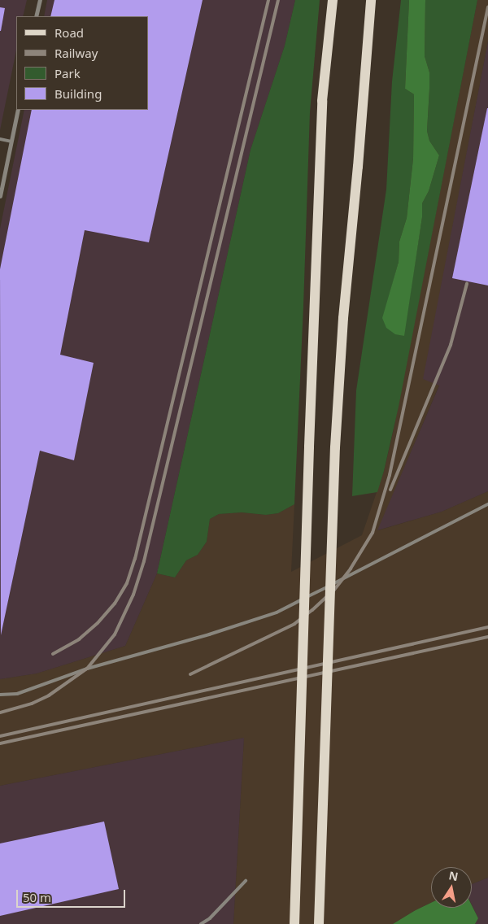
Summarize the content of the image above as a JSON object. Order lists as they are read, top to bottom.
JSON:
{
  "legend": [
    "Road",
    "Railway",
    "Park",
    "Building"
  ],
  "scale_bar": "50 m",
  "north": "top"
}
